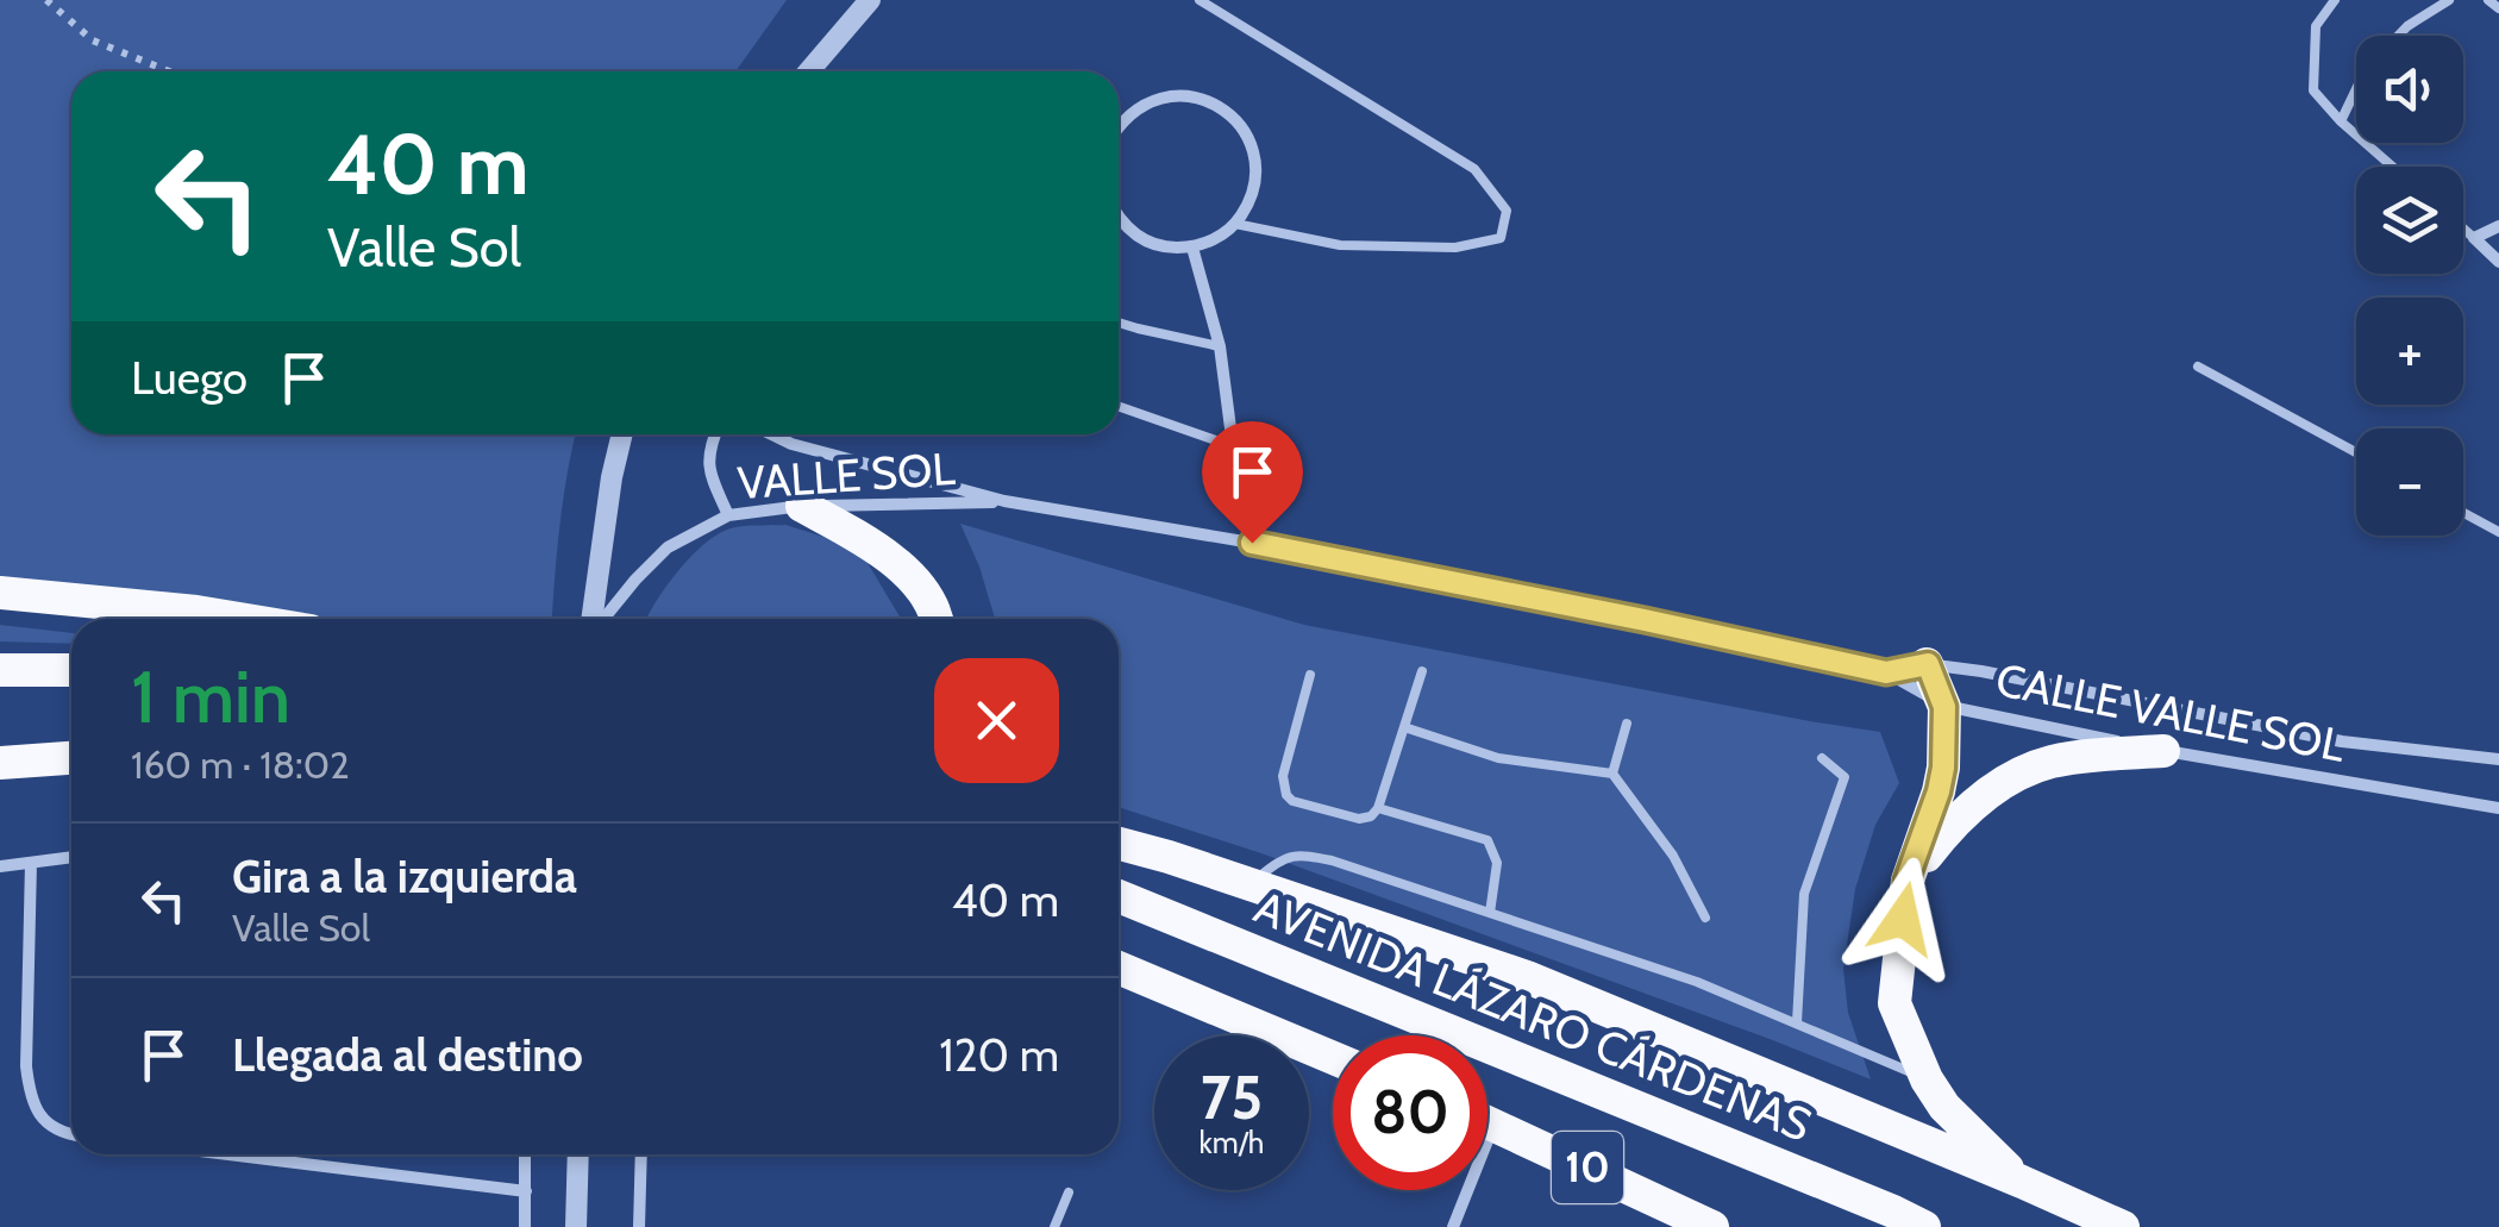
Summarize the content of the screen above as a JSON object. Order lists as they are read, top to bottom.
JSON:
{
  "streets": {
    "highway": ["AVENIDA LÁZARO CÁRDENAS", "10"],
    "street": ["VALLE SOL", "CALLE VALLE SOL"]
  },
  "crossings": [
    ["VALLE SOL", "CALLE VALLE SOL"]
  ],
  "page": {
    "map_buttons": ["+", "−"],
    "turn": ["40 m", "Valle Sol"],
    "then": "Luego",
    "heading": ["1 min", "160 m · 18:02"],
    "list": [
      {
        "name": "Gira a la izquierda",
        "note": "Valle Sol",
        "value": "40 m"
      },
      {
        "name": "Llegada al destino",
        "value": "120 m"
      }
    ],
    "speed": "75 km/h",
    "limit": "80"
  }
}
